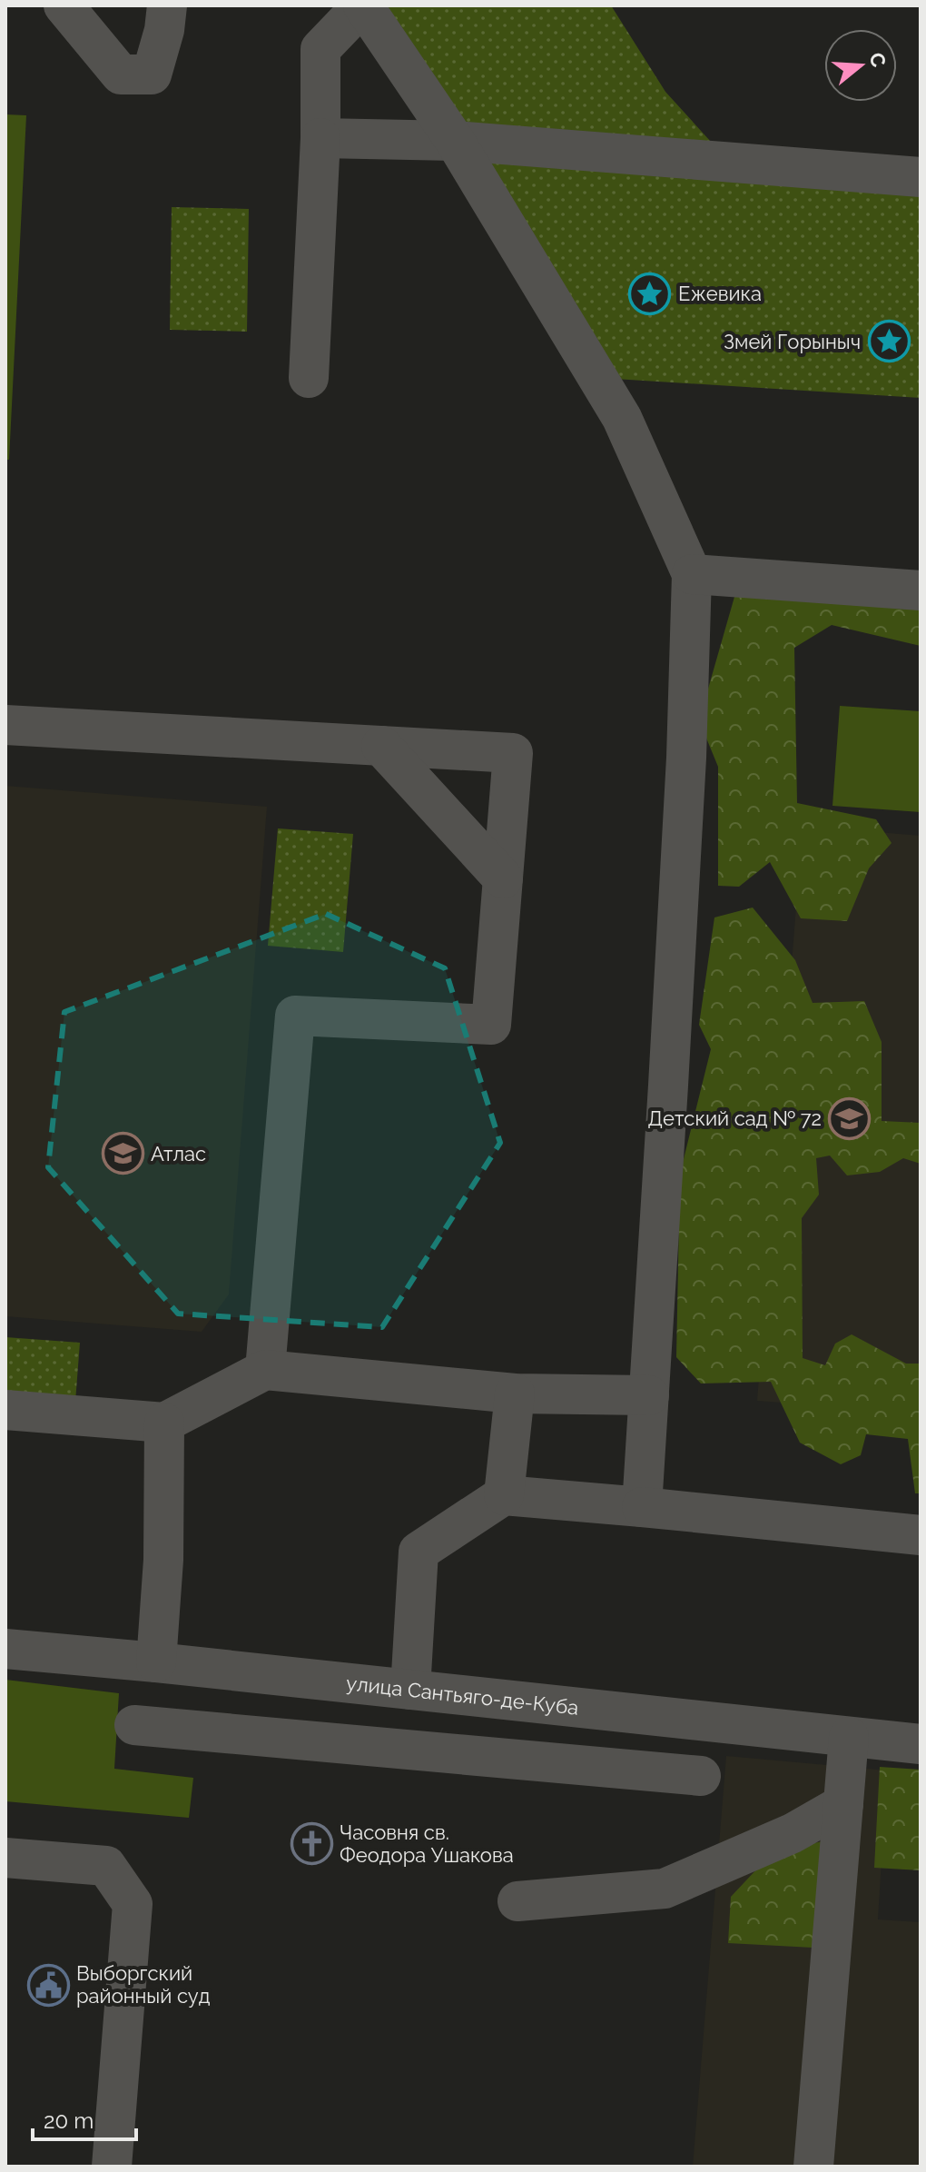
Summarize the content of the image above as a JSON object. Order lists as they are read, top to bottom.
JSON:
{
  "streets": {
    "street": ["улица Сантьяго-де-Куба"]
  },
  "places": {
    "place": ["Ежевика", "Змей Горыныч"],
    "school or university": ["Детский сад № 72", "Атлас"],
    "church": ["Часовня св. Феодора Ушакова"],
    "public building": ["Выборгский районный суд"]
  },
  "scale_bar": "20 m",
  "north": "right"
}
